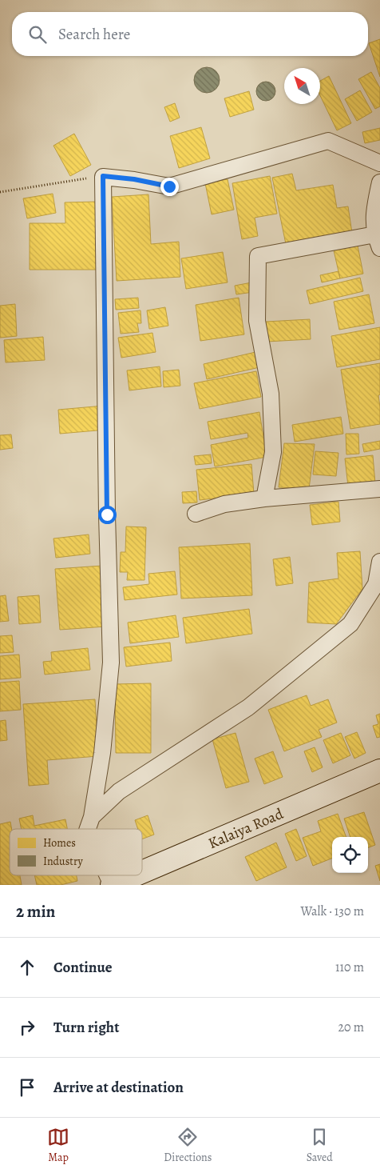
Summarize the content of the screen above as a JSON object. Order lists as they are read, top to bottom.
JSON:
{
  "streets": {
    "main road": ["Kalaiya Road"]
  },
  "legend": ["Homes", "Industry"],
  "north": "top left",
  "page": {
    "search": "Search here",
    "heading": ["2 min", "Walk · 130 m"],
    "list": [
      ["Continue", "110 m"],
      ["Turn right", "20 m"],
      "Arrive at destination"
    ],
    "nav": ["Map", "Directions", "Saved"]
  }
}
